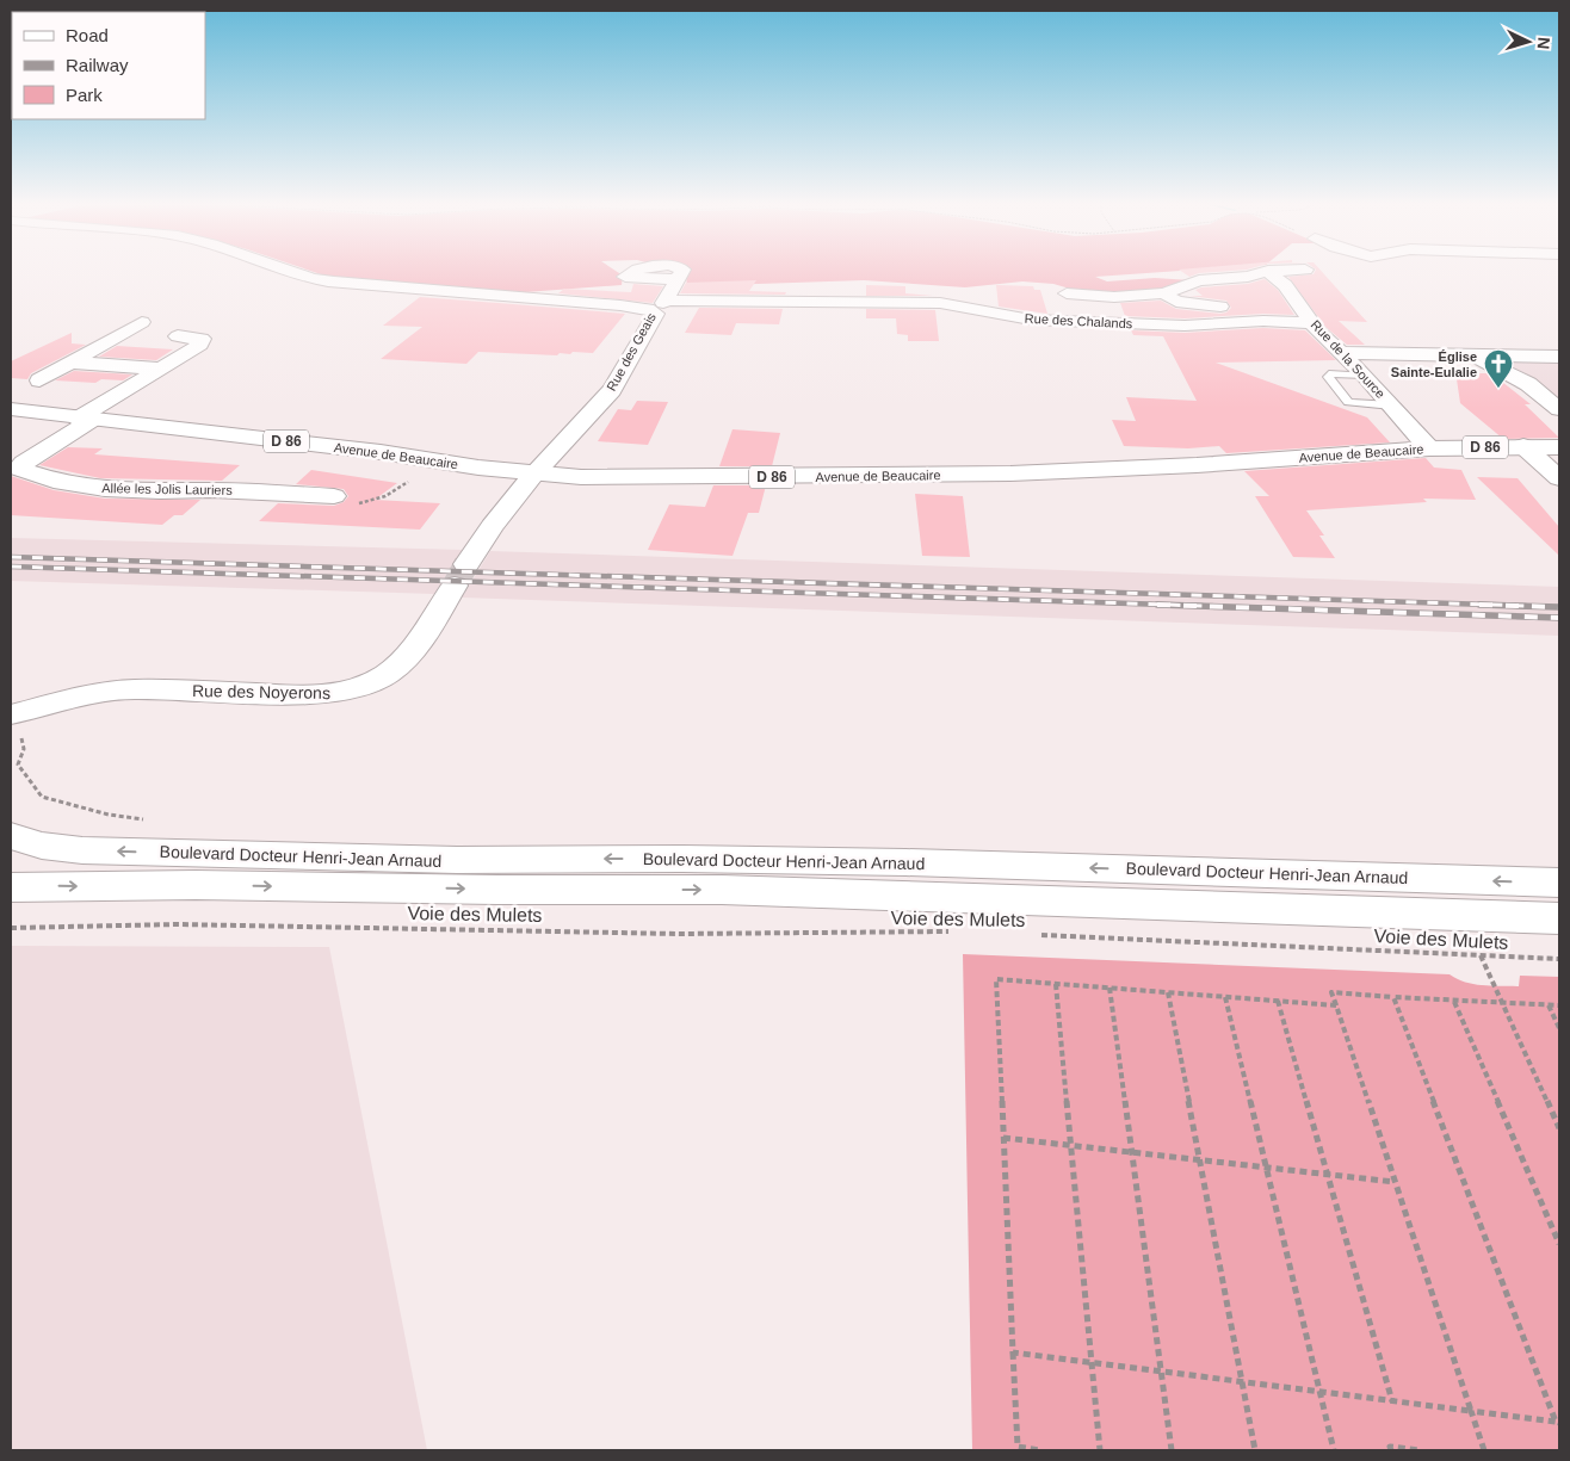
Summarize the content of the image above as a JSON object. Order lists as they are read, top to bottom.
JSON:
{
  "streets": {
    "street": [
      "Rue des Chalands",
      "Rue des Geais",
      "Rue de la Source",
      "D 86",
      "Avenue de Beaucaire",
      "Allée les Jolis Lauriers",
      "Rue des Noyerons",
      "Boulevard Docteur Henri-Jean Arnaud"
    ],
    "path": ["Voie des Mulets"]
  },
  "crossings": [
    ["Rue des Chalands", "Rue des Geais"],
    ["Rue des Chalands", "Rue de la Source"],
    ["Rue des Geais", "Avenue de Beaucaire"],
    ["Rue des Geais", "Rue des Noyerons"],
    ["Rue de la Source", "Avenue de Beaucaire"],
    ["Avenue de Beaucaire", "Allée les Jolis Lauriers"],
    ["Avenue de Beaucaire", "Rue des Noyerons"]
  ],
  "places": {
    "church": ["Église Sainte-Eulalie"]
  },
  "legend": ["Road", "Railway", "Park"],
  "north": "right"
}
